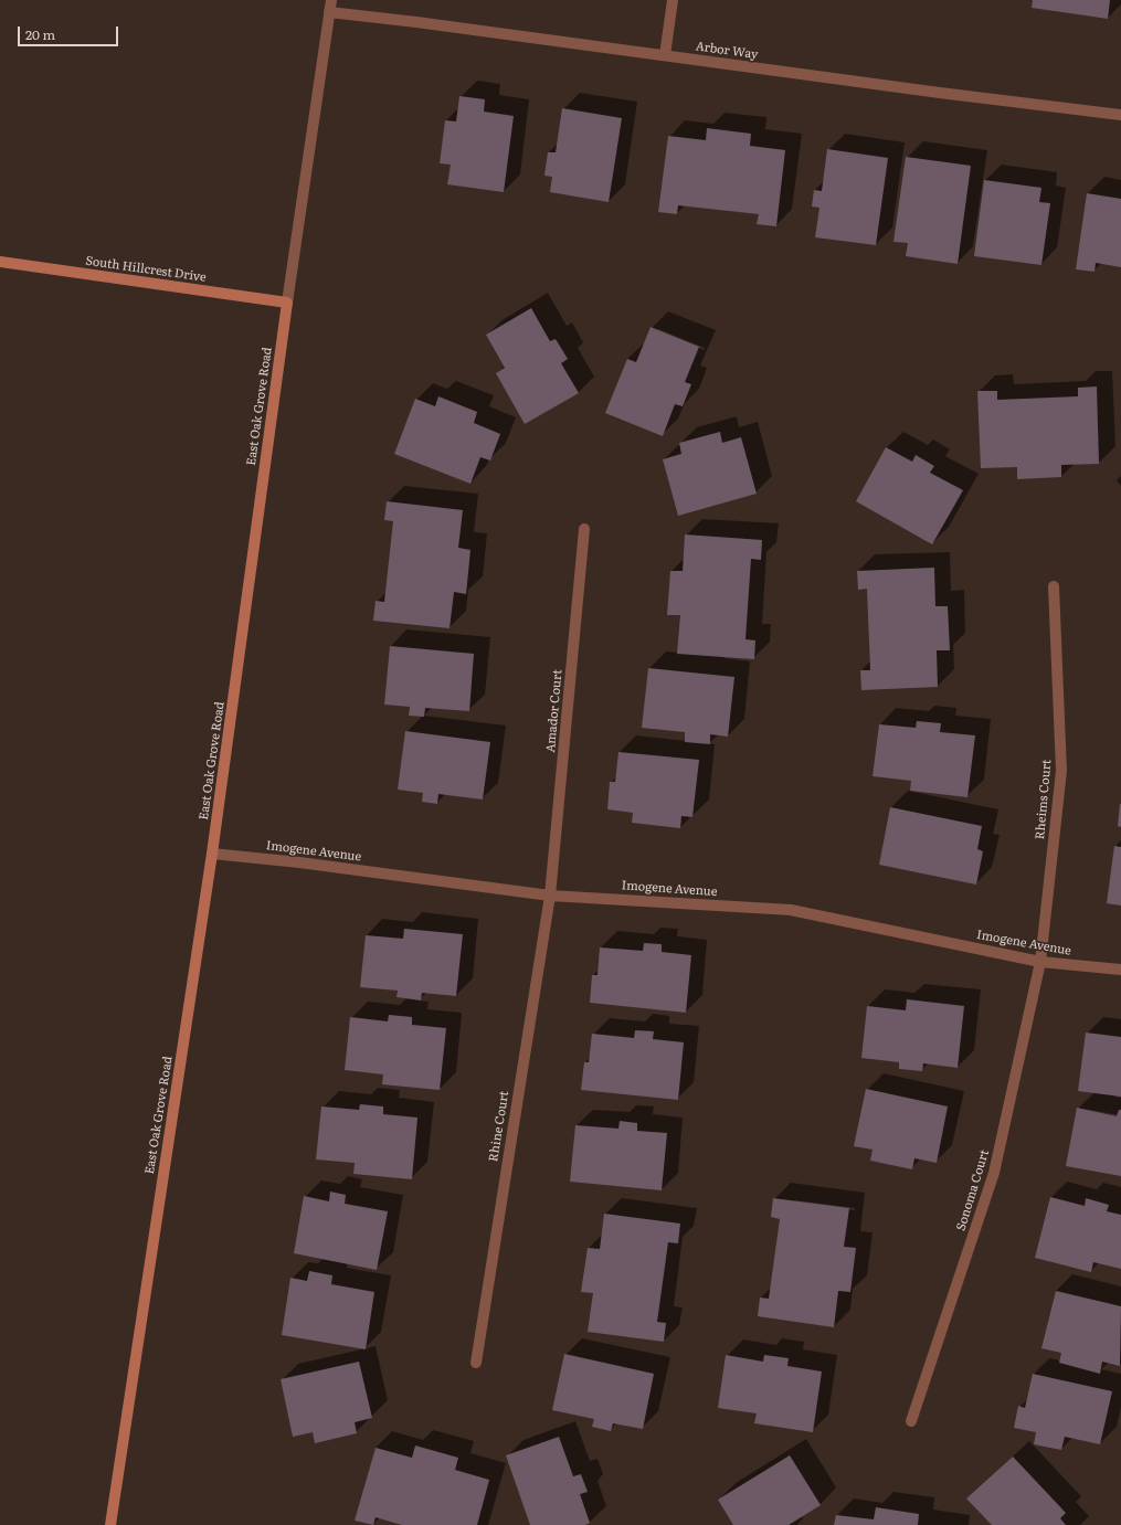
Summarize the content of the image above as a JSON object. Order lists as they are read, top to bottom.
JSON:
{
  "streets": {
    "street": [
      "Arbor Way",
      "South Hillcrest Drive",
      "East Oak Grove Road",
      "Amador Court",
      "Rheims Court",
      "Imogene Avenue",
      "Rhine Court",
      "Sonoma Court"
    ]
  },
  "crossings": [
    ["Arbor Way", "East Oak Grove Road"],
    ["South Hillcrest Drive", "East Oak Grove Road"],
    ["East Oak Grove Road", "Imogene Avenue"],
    ["Amador Court", "Imogene Avenue"],
    ["Amador Court", "Rhine Court"],
    ["Rheims Court", "Imogene Avenue"],
    ["Rheims Court", "Sonoma Court"],
    ["Imogene Avenue", "Rhine Court"],
    ["Imogene Avenue", "Sonoma Court"]
  ],
  "scale_bar": "20 m"
}
